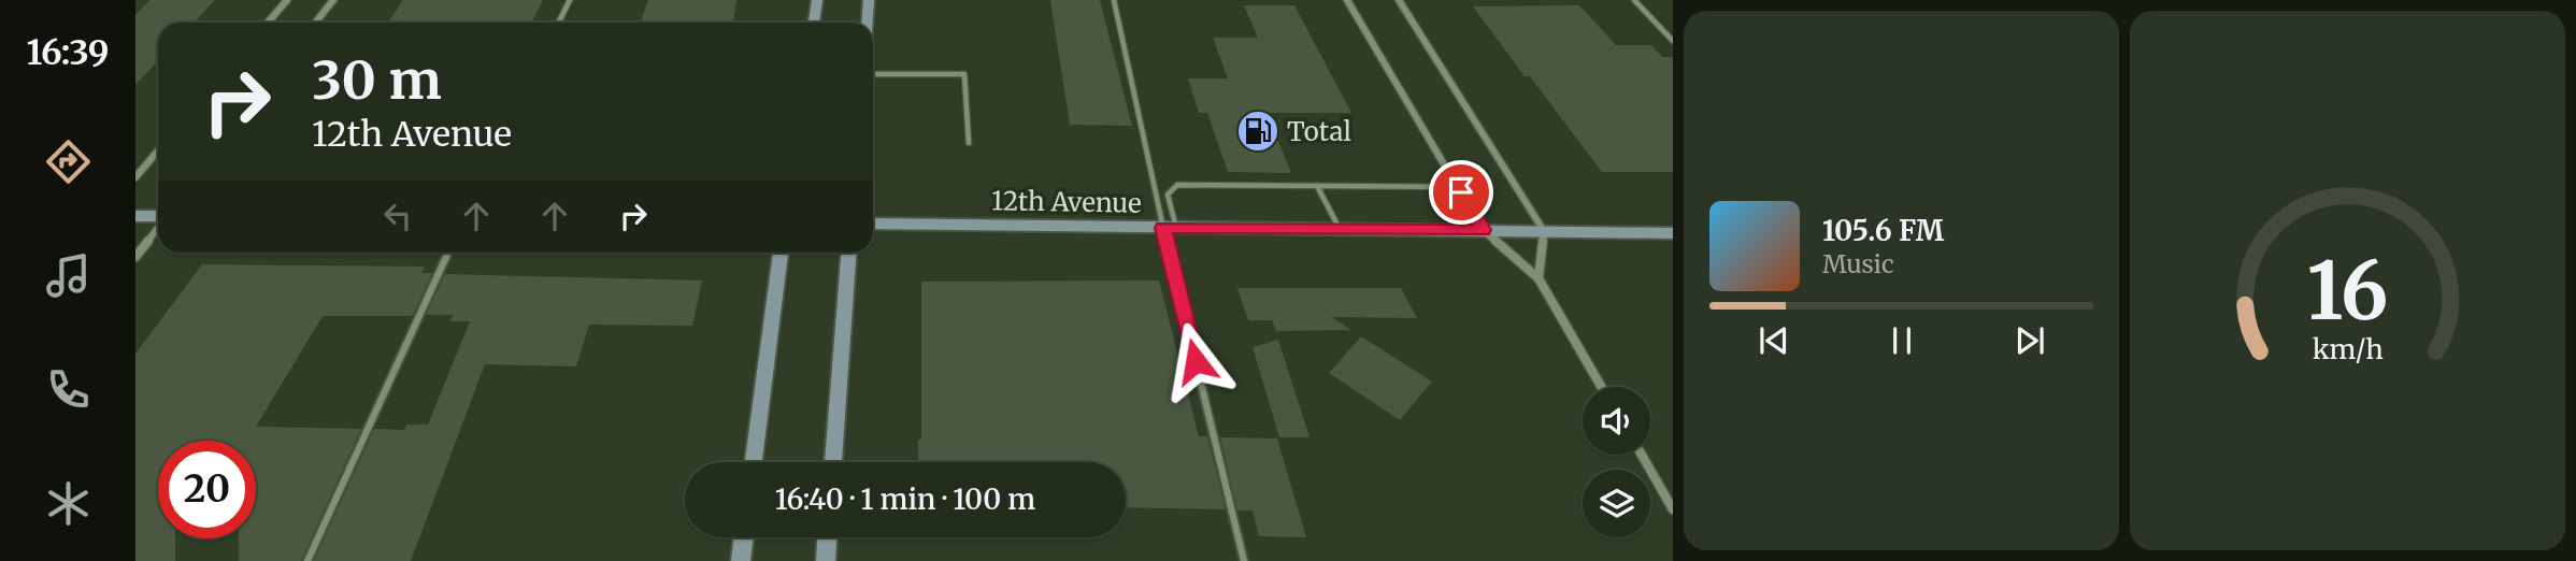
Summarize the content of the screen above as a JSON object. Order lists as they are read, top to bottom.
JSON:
{
  "streets": {
    "main road": ["12th Avenue"]
  },
  "places": {
    "fuel station": ["Total"]
  },
  "page": {
    "tabs": "16:39",
    "turn": ["30 m", "12th Avenue"],
    "song": ["105.6 FM", "Music"],
    "limit": "20",
    "trip": "16:40 · 1 min · 100 m",
    "gauge": ["16", "km/h"]
  }
}
